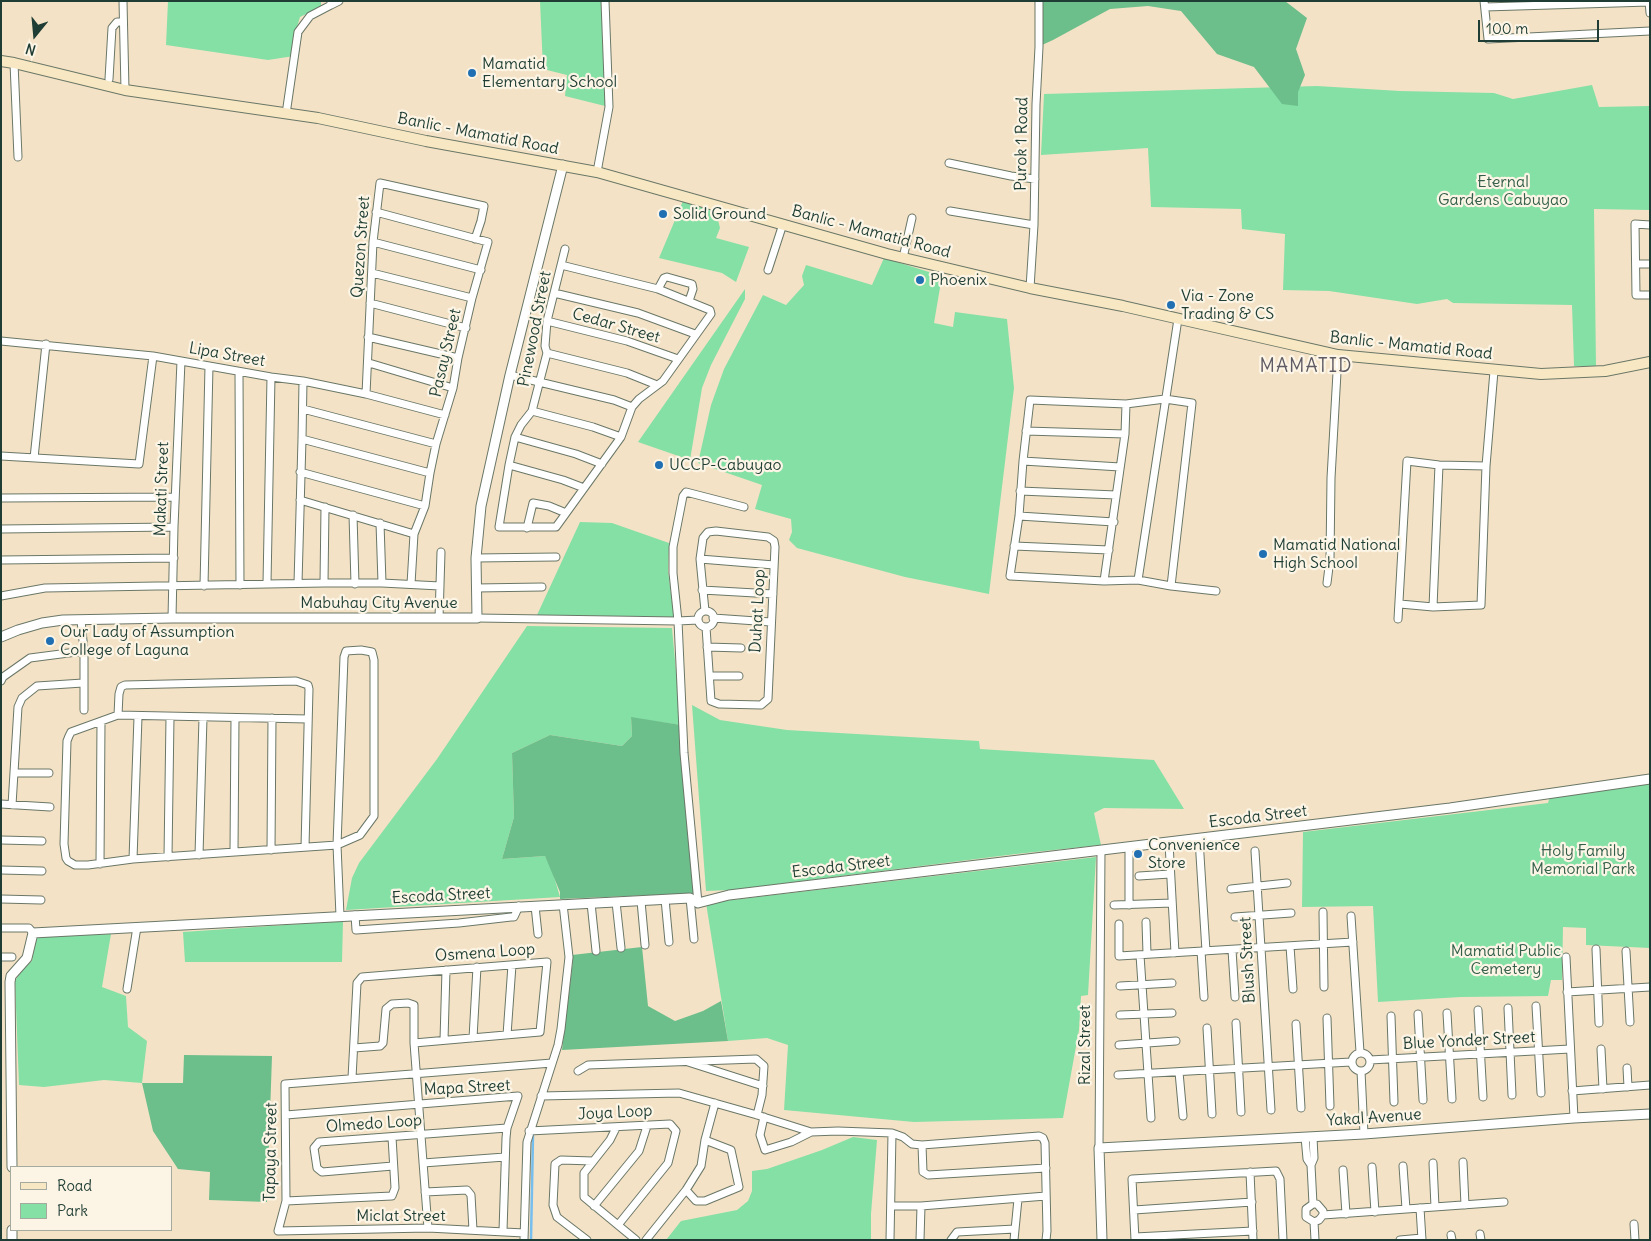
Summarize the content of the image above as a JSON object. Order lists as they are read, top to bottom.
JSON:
{
  "streets": {
    "main road": ["Banlic - Mamatid Road"],
    "street": [
      "Purok 1 Road",
      "Quezon Street",
      "Cedar Street",
      "Pinewood Street",
      "Pasay Street",
      "Lipa Street",
      "Makati Street",
      "Mabuhay City Avenue",
      "Duhat Loop",
      "Escoda Street",
      "Osmena Loop",
      "Blush Street",
      "Blue Yonder Street",
      "Rizal Street",
      "Mapa Street",
      "Joya Loop",
      "Yakal Avenue",
      "Olmedo Loop",
      "Tapaya Street",
      "Miclat Street"
    ]
  },
  "crossings": [
    ["Banlic - Mamatid Road", "Purok 1 Road"],
    ["Banlic - Mamatid Road", "Mabuhay City Avenue"],
    ["Quezon Street", "Pasay Street"],
    ["Quezon Street", "Lipa Street"],
    ["Cedar Street", "Pinewood Street"],
    ["Pasay Street", "Lipa Street"],
    ["Lipa Street", "Makati Street"],
    ["Makati Street", "Mabuhay City Avenue"],
    ["Escoda Street", "Rizal Street"],
    ["Osmena Loop", "Tapaya Street"],
    ["Rizal Street", "Yakal Avenue"],
    ["Mapa Street", "Olmedo Loop"],
    ["Mapa Street", "Tapaya Street"],
    ["Mapa Street", "Miclat Street"],
    ["Tapaya Street", "Miclat Street"]
  ],
  "districts": ["MAMATID"],
  "parks": ["Eternal Gardens Cabuyao", "Holy Family Memorial Park", "Mamatid Public Cemetery"],
  "places": [
    "Mamatid Elementary School",
    "Solid Ground",
    "Phoenix",
    "Via - Zone Trading & CS",
    "UCCP-Cabuyao",
    "Mamatid National High School",
    "Our Lady of Assumption College of Laguna",
    "Convenience Store"
  ],
  "legend": ["Road", "Park"],
  "scale_bar": "100 m",
  "north": "bottom"
}
